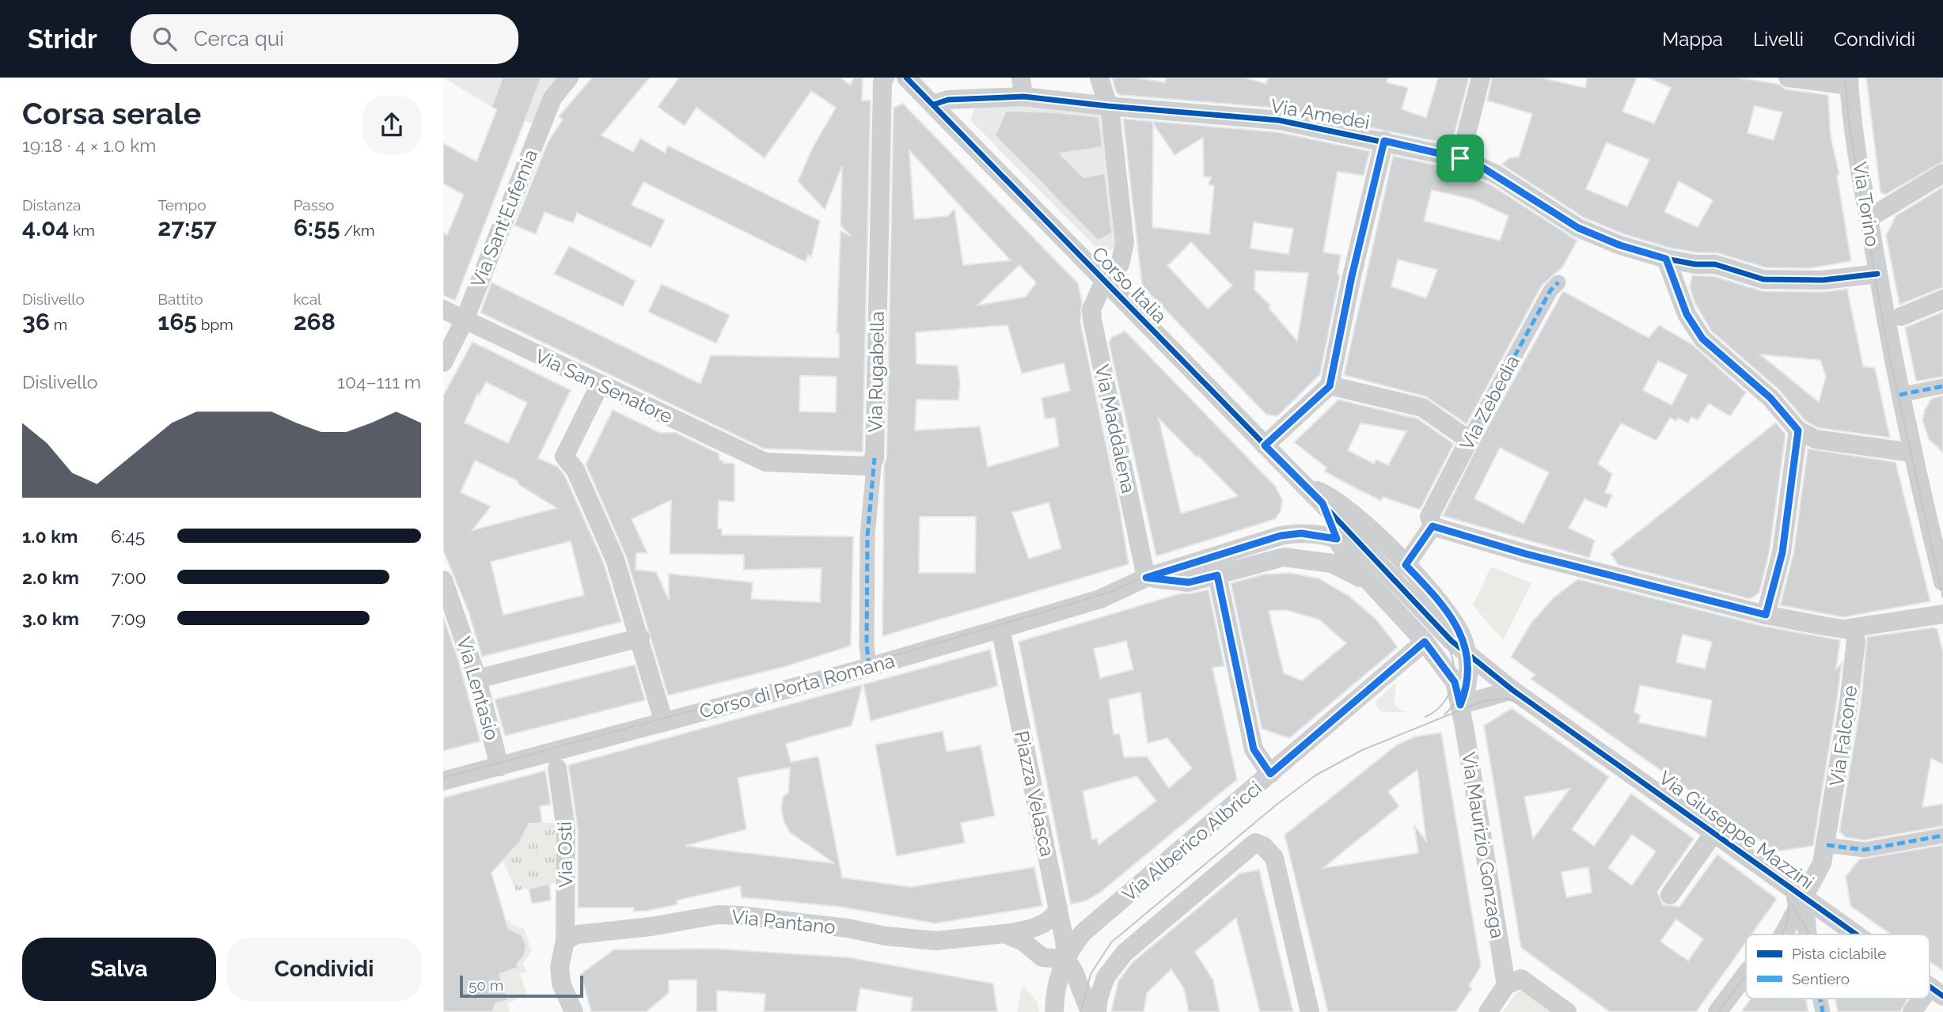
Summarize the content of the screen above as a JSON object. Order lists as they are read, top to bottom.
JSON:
{
  "streets": {
    "street": [
      "Via Amedei",
      "Via Torino",
      "Via Sant'Eufemia",
      "Corso Italia",
      "Via Rugabella",
      "Via San Senatore",
      "Via Zebedia",
      "Via Maddalena",
      "Corso di Porta Romana",
      "Via Lentasio",
      "Via Falcone",
      "Piazza Velasca",
      "Via Giuseppe Mazzini",
      "Via Alberico Albricci",
      "Via Maurizio Gonzaga",
      "Via Osti",
      "Via Pantano"
    ]
  },
  "crossings": [
    ["Via Amedei", "Via Torino"],
    ["Via Amedei", "Corso Italia"],
    ["Via Amedei", "Via Maddalena"],
    ["Via Sant'Eufemia", "Via San Senatore"],
    ["Corso Italia", "Via Maddalena"],
    ["Corso Italia", "Corso di Porta Romana"],
    ["Corso Italia", "Via Giuseppe Mazzini"],
    ["Corso Italia", "Via Maurizio Gonzaga"],
    ["Via Rugabella", "Via San Senatore"],
    ["Via Rugabella", "Corso di Porta Romana"],
    ["Via Maddalena", "Corso di Porta Romana"],
    ["Corso di Porta Romana", "Via Lentasio"],
    ["Corso di Porta Romana", "Piazza Velasca"],
    ["Corso di Porta Romana", "Via Giuseppe Mazzini"],
    ["Corso di Porta Romana", "Via Maurizio Gonzaga"],
    ["Via Falcone", "Via Giuseppe Mazzini"],
    ["Piazza Velasca", "Via Alberico Albricci"],
    ["Piazza Velasca", "Via Pantano"],
    ["Via Alberico Albricci", "Via Maurizio Gonzaga"],
    ["Via Osti", "Via Pantano"]
  ],
  "legend": ["Pista ciclabile", "Sentiero"],
  "scale_bar": "50 m",
  "page": {
    "header": "Stridr",
    "search": "Cerca qui",
    "nav": ["Mappa", "Livelli", "Condividi"],
    "heading": ["Corsa serale", "19:18 · 4 × 1.0 km"],
    "stats": [
      ["Distanza", "4.04 km"],
      ["Tempo", "27:57"],
      ["Passo", "6:55 /km"],
      ["Dislivello", "36 m"],
      ["Battito", "165 bpm"],
      ["kcal", "268"]
    ],
    "chart": ["Dislivello", "104–111 m"],
    "list": [
      {
        "name": "1.0 km",
        "note": "6:45"
      },
      {
        "name": "2.0 km",
        "note": "7:00"
      },
      {
        "name": "3.0 km",
        "note": "7:09"
      }
    ],
    "buttons": ["Salva", "Condividi"],
    "scale": "50 m"
  }
}
